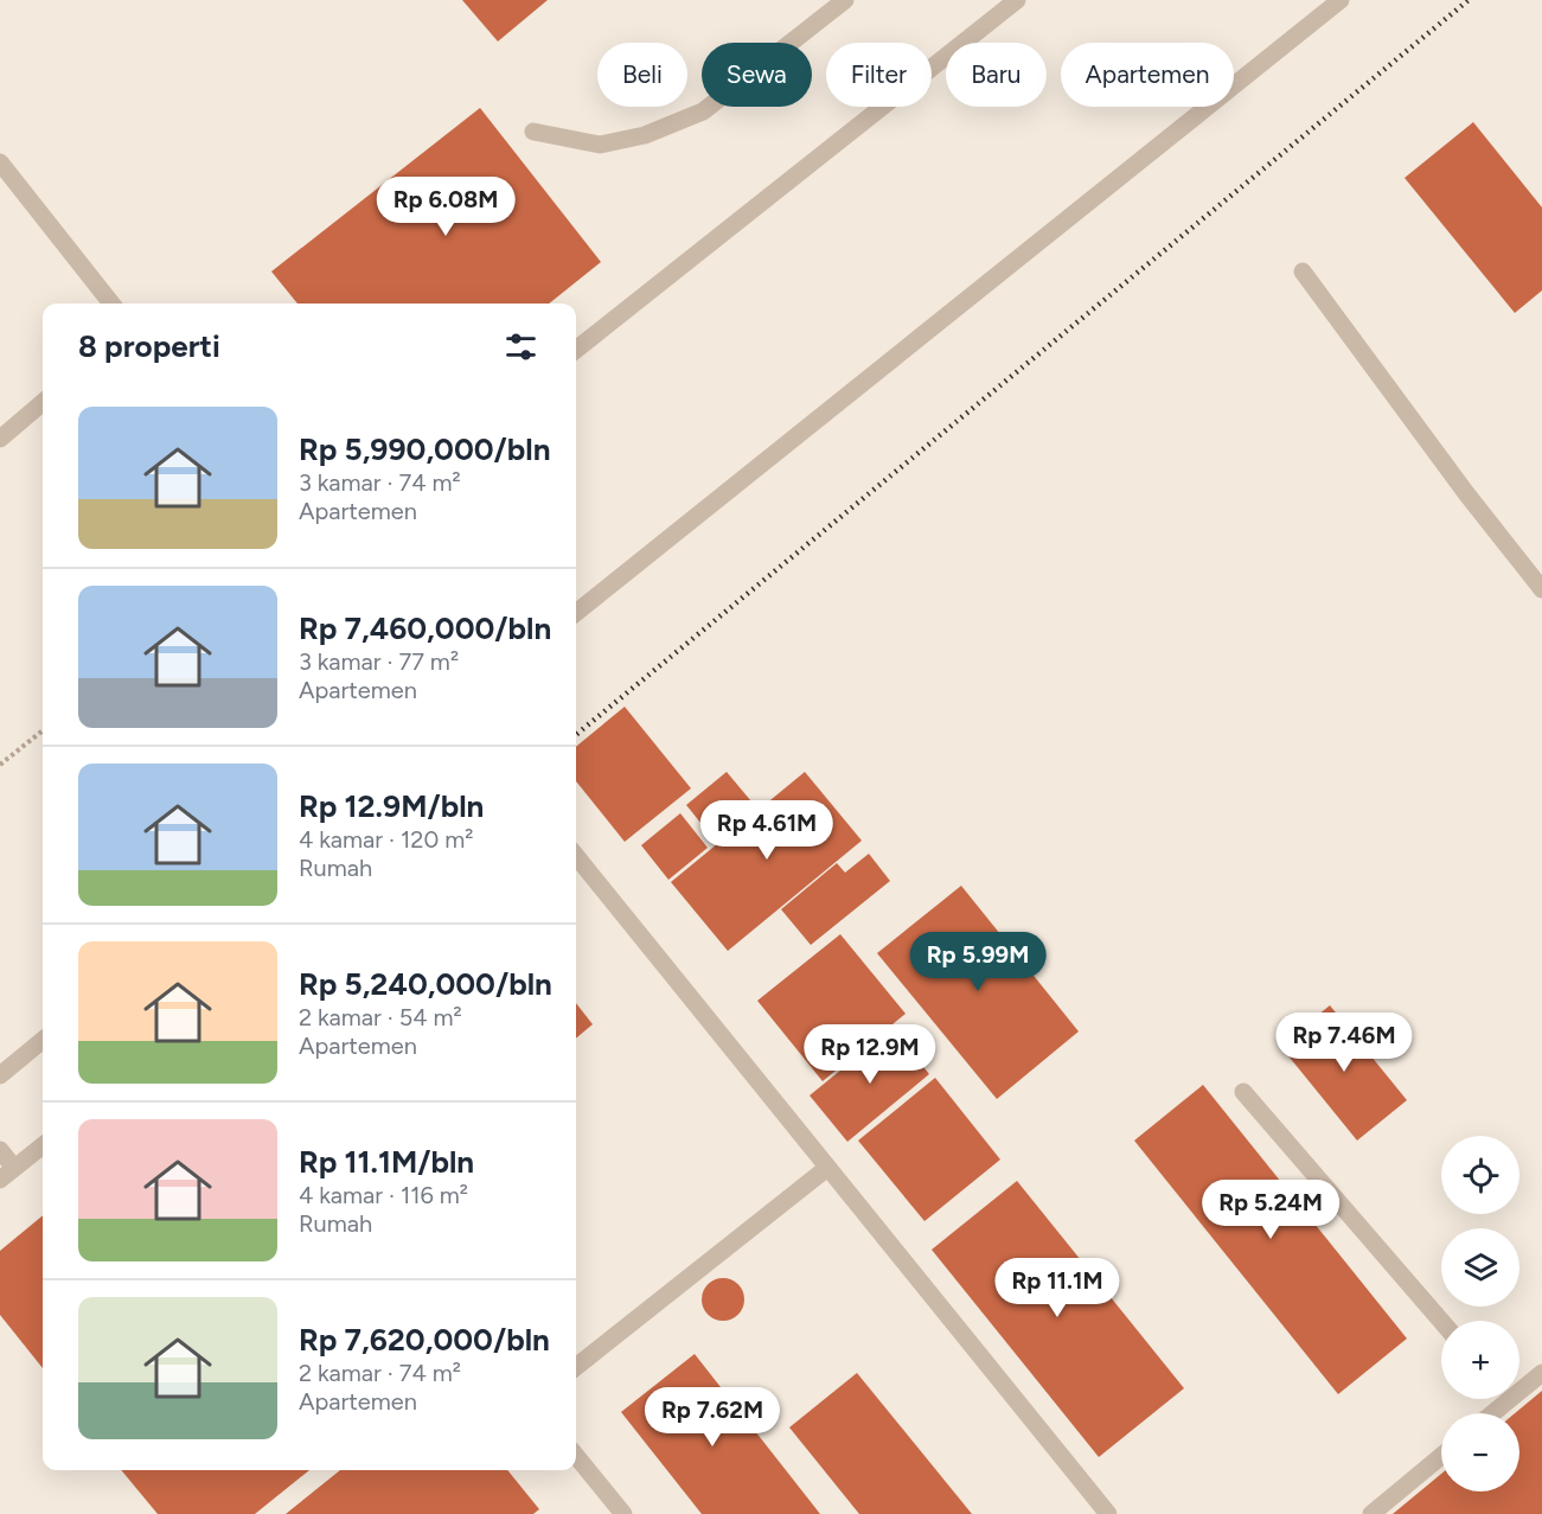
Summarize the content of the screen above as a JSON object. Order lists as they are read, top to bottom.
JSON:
{
  "page": {
    "chip": [
      "Beli",
      "Sewa",
      "Filter",
      "Baru",
      "Apartemen"
    ],
    "price": [
      "Rp 6.08M",
      "Rp 4.61M",
      "Rp 5.99M",
      "Rp 7.46M",
      "Rp 12.9M",
      "Rp 5.24M",
      "Rp 11.1M",
      "Rp 7.62M"
    ],
    "heading": "8 properti",
    "list": [
      {
        "name": "Rp 5,990,000/bln",
        "note": "3 kamar · 74 m² · Apartemen"
      },
      {
        "name": "Rp 7,460,000/bln",
        "note": "3 kamar · 77 m² · Apartemen"
      },
      {
        "name": "Rp 12.9M/bln",
        "note": "4 kamar · 120 m² · Rumah"
      },
      {
        "name": "Rp 5,240,000/bln",
        "note": "2 kamar · 54 m² · Apartemen"
      },
      {
        "name": "Rp 11.1M/bln",
        "note": "4 kamar · 116 m² · Rumah"
      },
      {
        "name": "Rp 7,620,000/bln",
        "note": "2 kamar · 74 m² · Apartemen"
      }
    ],
    "map_buttons": ["+", "−"]
  }
}
